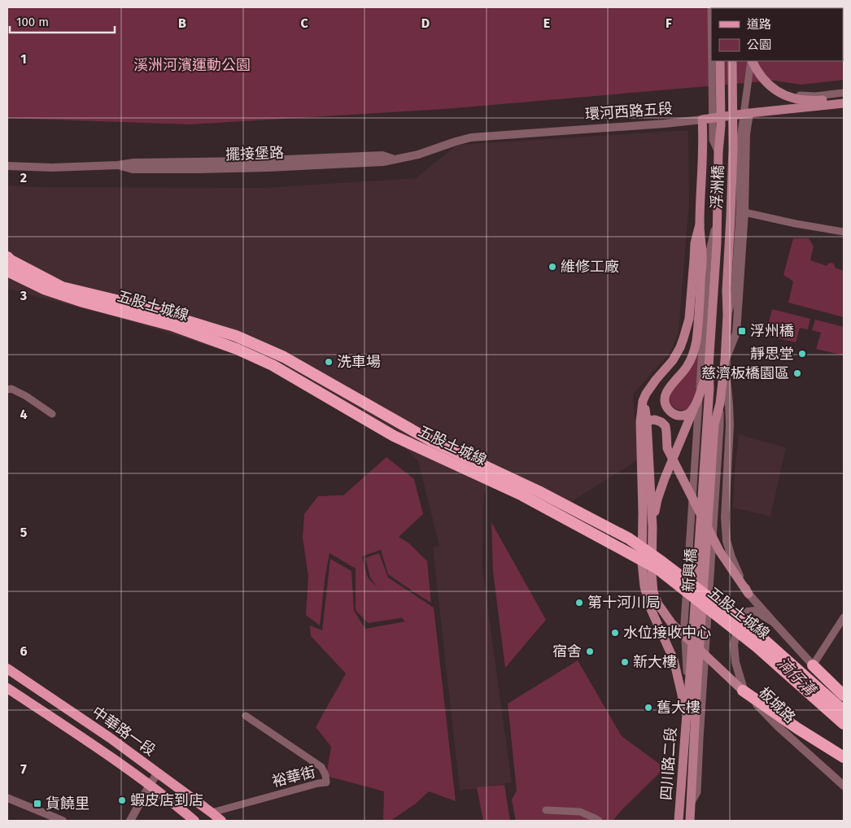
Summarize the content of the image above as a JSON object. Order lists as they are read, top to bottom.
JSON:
{
  "streets": {
    "highway": ["五股土城線"],
    "main road": [
      "環河西路五段",
      "浮洲橋",
      "新興橋",
      "中華路一段",
      "四川路二段"
    ],
    "street": ["擺接堡路", "板城路", "裕華街"]
  },
  "crossings": [
    ["環河西路五段", "擺接堡路"],
    ["浮洲橋", "新興橋"],
    ["新興橋", "四川路二段"],
    ["中華路一段", "裕華街"]
  ],
  "water": ["湳仔溝"],
  "parks": ["溪洲河濱運動公園"],
  "places": {
    "other": [
      "維修工廠",
      "靜思堂",
      "洗車場",
      "慈濟板橋園區",
      "第十河川局",
      "水位接收中心",
      "宿舍",
      "新大樓",
      "舊大樓",
      "蝦皮店到店"
    ],
    "transit": ["浮州橋", "貨饒里"]
  },
  "legend": ["道路", "公園"],
  "scale_bar": "100 m",
  "grid": {
    "columns": [
      "B",
      "C",
      "D",
      "E",
      "F"
    ],
    "rows": [
      "1",
      "2",
      "3",
      "4",
      "5",
      "6",
      "7"
    ]
  }
}
